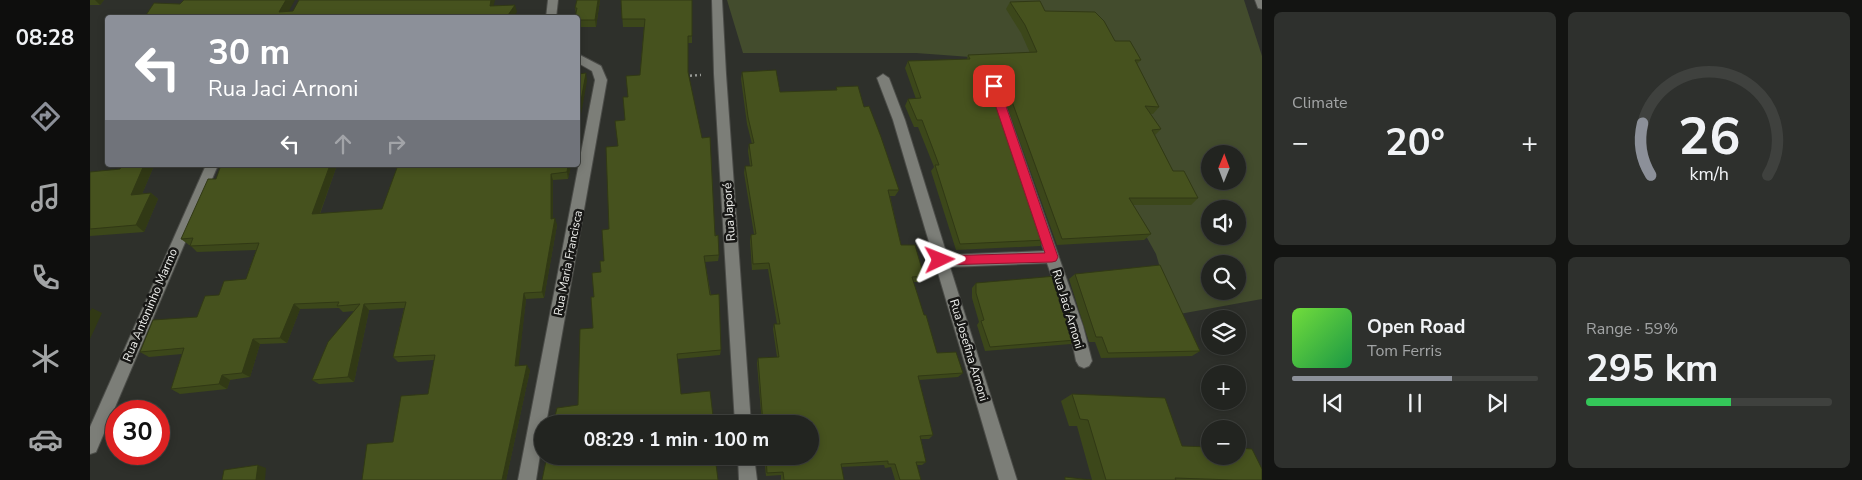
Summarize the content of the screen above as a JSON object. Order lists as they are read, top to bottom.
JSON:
{
  "streets": {
    "street": [
      "Rua Japoré",
      "Rua Maria Francisca",
      "Rua Antoninho Marmo",
      "Rua Jaci Arnoni",
      "Rua Josefina Arnoni"
    ]
  },
  "north": "top",
  "page": {
    "tabs": "08:28",
    "tile": [
      "Climate",
      ["Range · 59%", "295 km"]
    ],
    "turn": ["30 m", "Rua Jaci Arnoni"],
    "heat": ["−", "20°", "+"],
    "map_buttons": ["+", "−"],
    "song": ["Open Road", "Tom Ferris"],
    "limit": "30",
    "trip": "08:29 · 1 min · 100 m",
    "gauge": ["26", "km/h"]
  }
}
